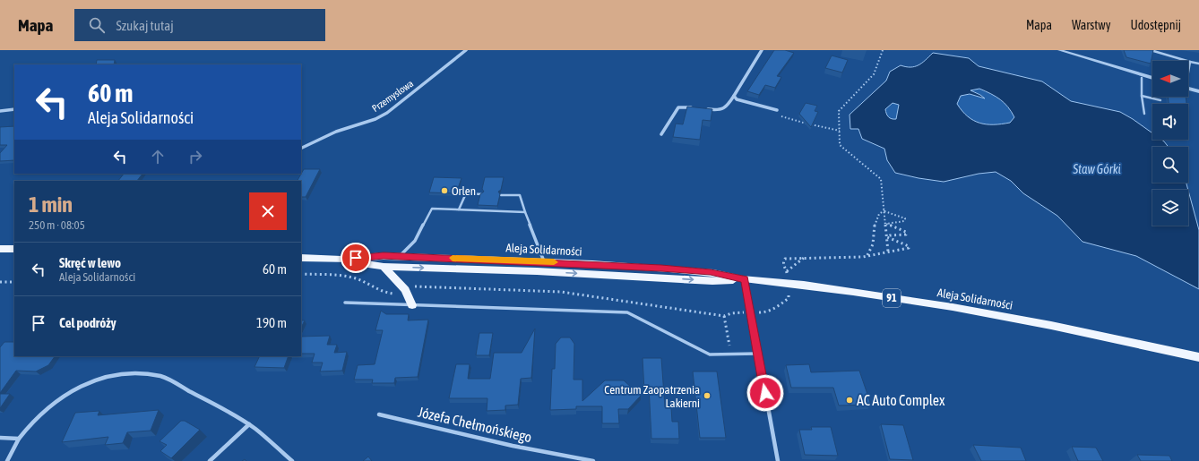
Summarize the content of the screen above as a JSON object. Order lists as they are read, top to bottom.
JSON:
{
  "streets": {
    "main road": ["Aleja Solidarności", "91"],
    "street": ["Przemysłowa", "Józefa Chełmońskiego"]
  },
  "water": ["Staw Górki"],
  "places": ["Orlen", "Centrum Zaopatrzenia Lakierni", "AC Auto Complex"],
  "north": "left",
  "page": {
    "header": "Mapa",
    "search": "Szukaj tutaj",
    "nav": ["Mapa", "Warstwy", "Udostępnij"],
    "turn": ["60 m", "Aleja Solidarności"],
    "heading": ["1 min", "250 m · 08:05"],
    "list": [
      {
        "name": "Skręć w lewo",
        "note": "Aleja Solidarności",
        "value": "60 m"
      },
      {
        "name": "Cel podróży",
        "value": "190 m"
      }
    ]
  }
}
